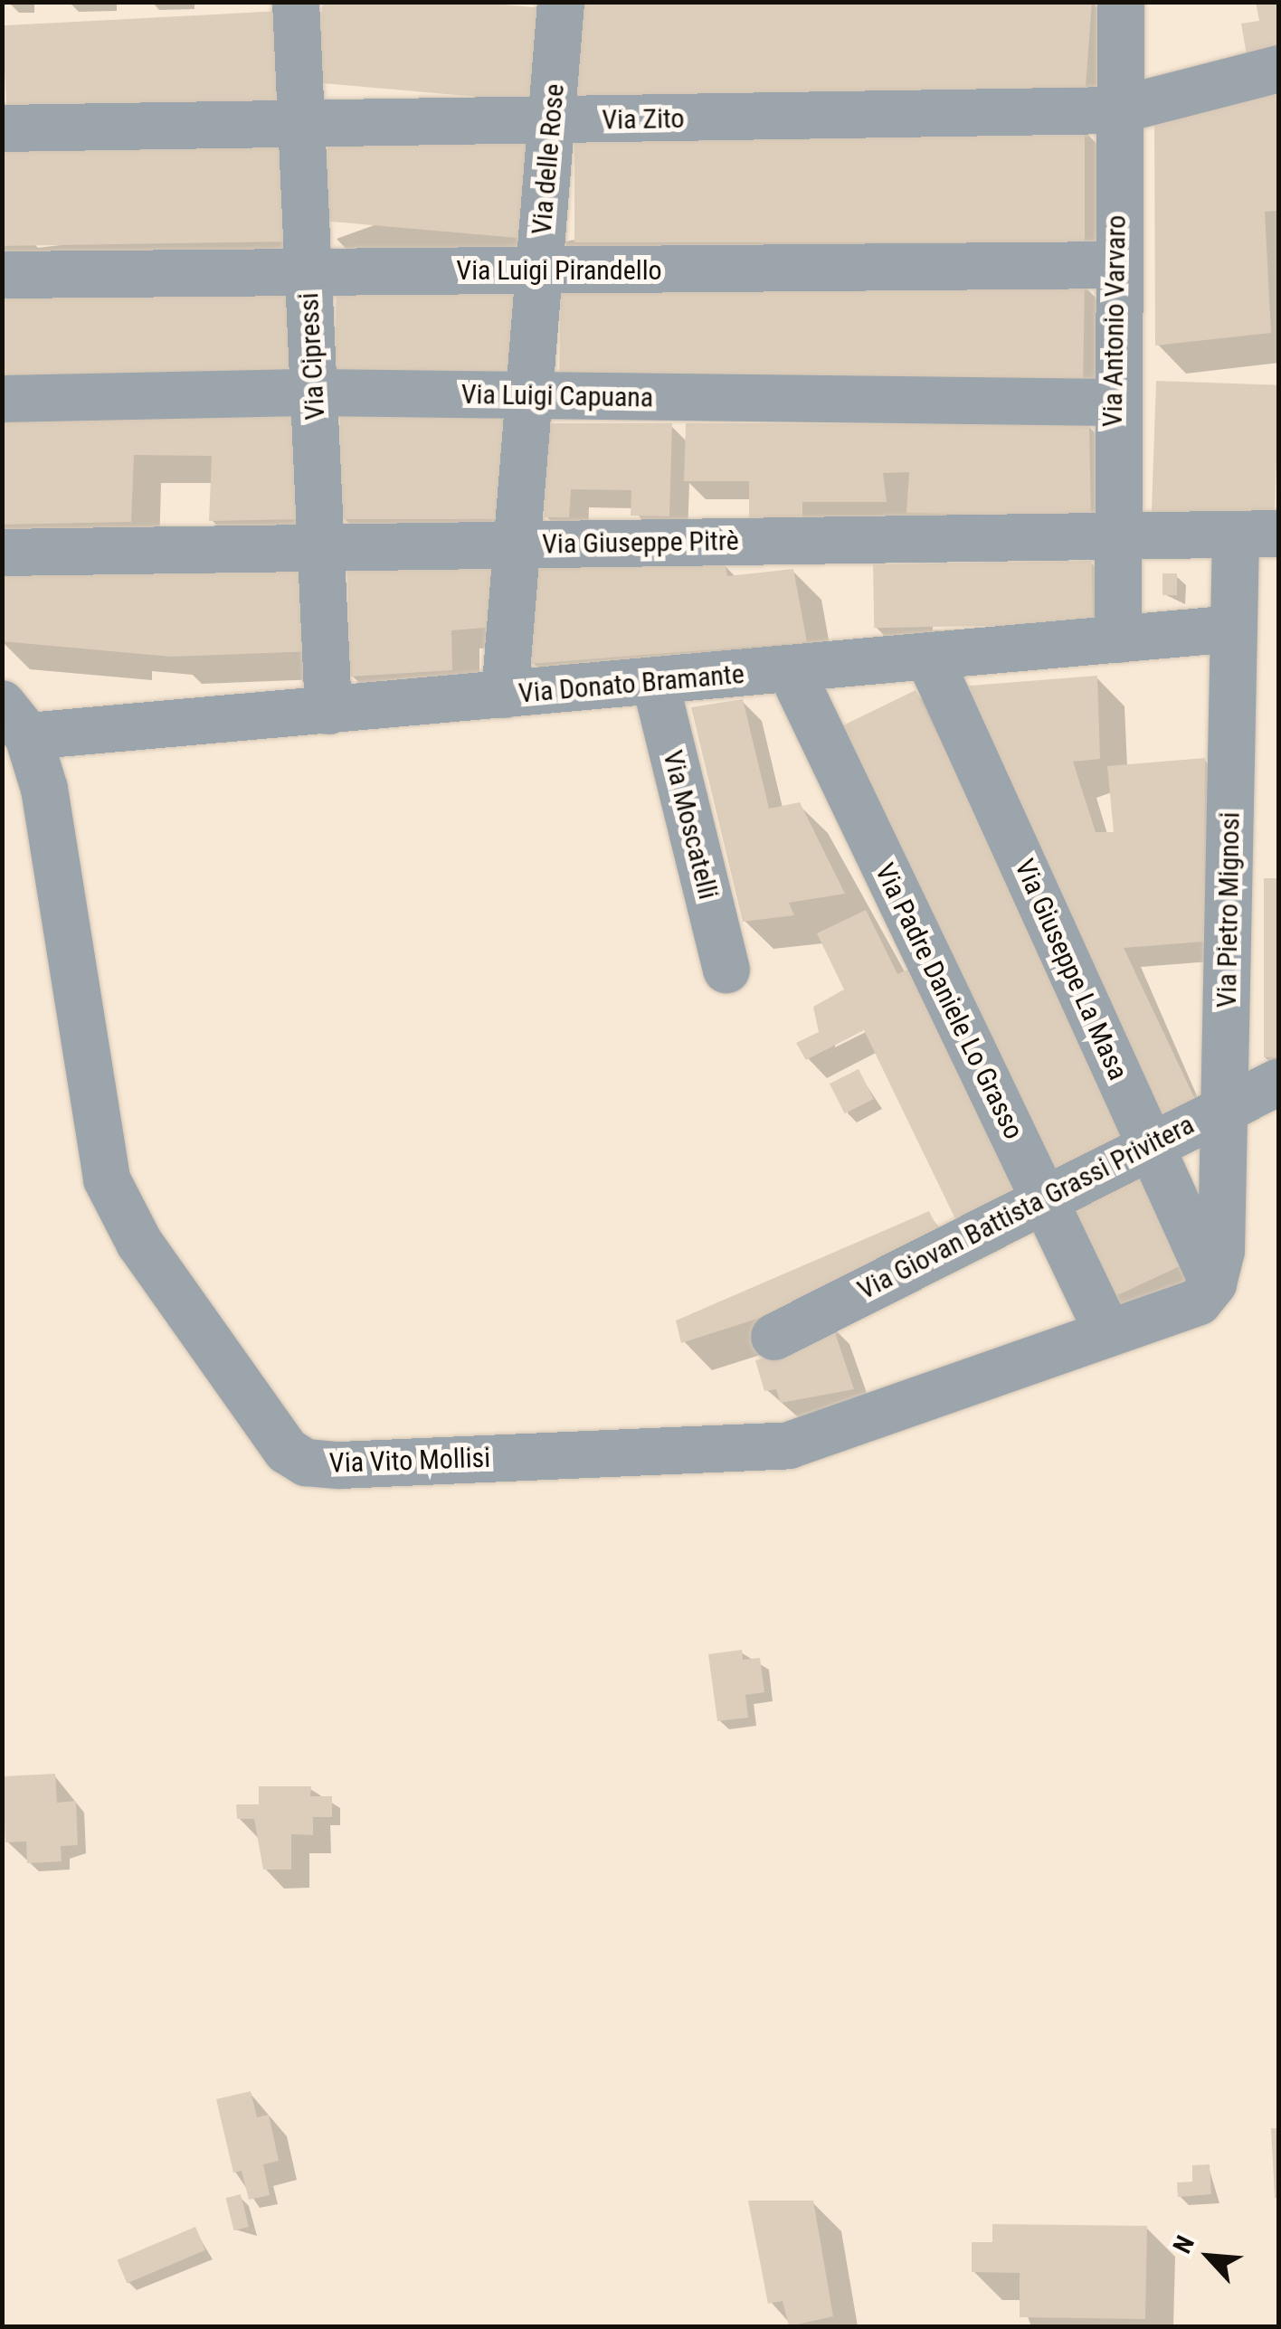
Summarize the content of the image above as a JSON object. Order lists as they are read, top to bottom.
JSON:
{
  "streets": {
    "street": [
      "Via Zito",
      "Via delle Rose",
      "Via Luigi Pirandello",
      "Via Antonio Varvaro",
      "Via Cipressi",
      "Via Luigi Capuana",
      "Via Giuseppe Pitrè",
      "Via Donato Bramante",
      "Via Moscatelli",
      "Via Pietro Mignosi",
      "Via Giuseppe La Masa",
      "Via Padre Daniele Lo Grasso",
      "Via Giovan Battista Grassi Privitera",
      "Via Vito Mollisi"
    ]
  },
  "crossings": [
    ["Via Zito", "Via delle Rose"],
    ["Via Zito", "Via Antonio Varvaro"],
    ["Via Zito", "Via Cipressi"],
    ["Via delle Rose", "Via Luigi Pirandello"],
    ["Via delle Rose", "Via Luigi Capuana"],
    ["Via delle Rose", "Via Giuseppe Pitrè"],
    ["Via delle Rose", "Via Donato Bramante"],
    ["Via Luigi Pirandello", "Via Antonio Varvaro"],
    ["Via Luigi Pirandello", "Via Cipressi"],
    ["Via Antonio Varvaro", "Via Luigi Capuana"],
    ["Via Antonio Varvaro", "Via Giuseppe Pitrè"],
    ["Via Antonio Varvaro", "Via Donato Bramante"],
    ["Via Cipressi", "Via Luigi Capuana"],
    ["Via Cipressi", "Via Giuseppe Pitrè"],
    ["Via Cipressi", "Via Donato Bramante"],
    ["Via Giuseppe Pitrè", "Via Pietro Mignosi"],
    ["Via Donato Bramante", "Via Moscatelli"],
    ["Via Donato Bramante", "Via Pietro Mignosi"],
    ["Via Donato Bramante", "Via Giuseppe La Masa"],
    ["Via Donato Bramante", "Via Padre Daniele Lo Grasso"],
    ["Via Donato Bramante", "Via Vito Mollisi"],
    ["Via Pietro Mignosi", "Via Giuseppe La Masa"],
    ["Via Pietro Mignosi", "Via Giovan Battista Grassi Privitera"],
    ["Via Pietro Mignosi", "Via Vito Mollisi"],
    ["Via Giuseppe La Masa", "Via Giovan Battista Grassi Privitera"],
    ["Via Giuseppe La Masa", "Via Vito Mollisi"],
    ["Via Padre Daniele Lo Grasso", "Via Giovan Battista Grassi Privitera"],
    ["Via Padre Daniele Lo Grasso", "Via Vito Mollisi"]
  ],
  "north": "top left"
}
